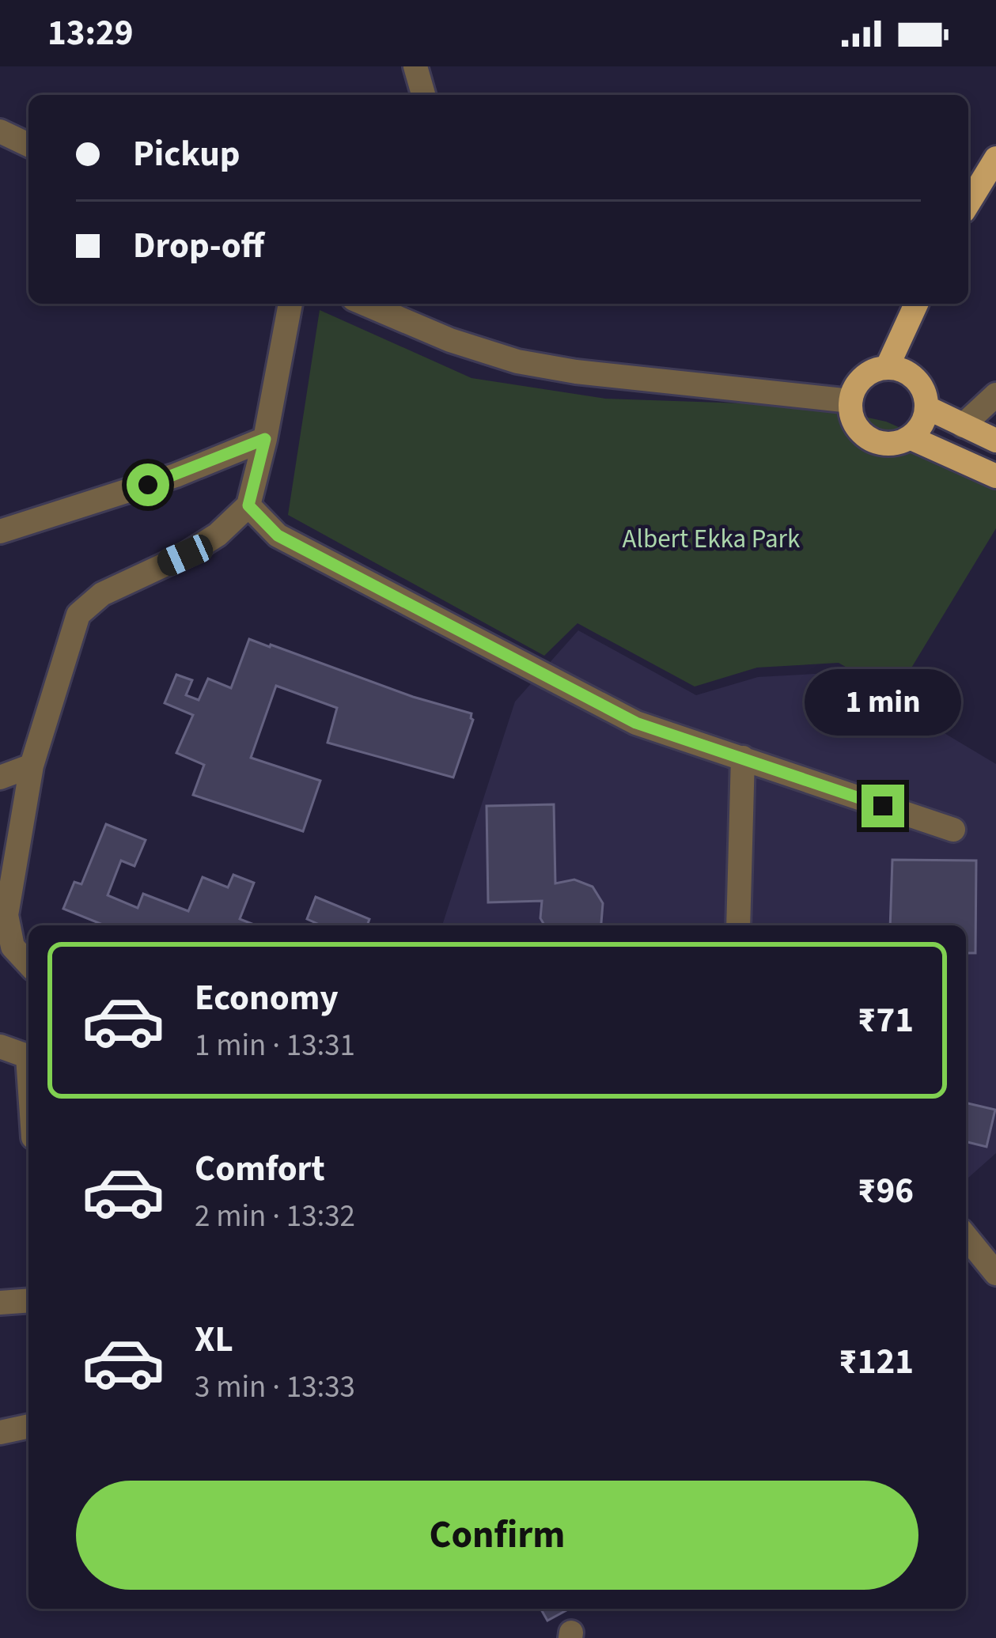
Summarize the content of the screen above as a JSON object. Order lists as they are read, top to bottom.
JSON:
{
  "parks": ["Albert Ekka Park"],
  "page": {
    "status": "13:29",
    "banner": ["Pickup", "Drop-off"],
    "bubble": "1 min",
    "list": [
      {
        "name": "Economy",
        "note": "1 min · 13:31",
        "value": "₹71"
      },
      {
        "name": "Comfort",
        "note": "2 min · 13:32",
        "value": "₹96"
      },
      {
        "name": "XL",
        "note": "3 min · 13:33",
        "value": "₹121"
      }
    ],
    "buttons": "Confirm"
  }
}
